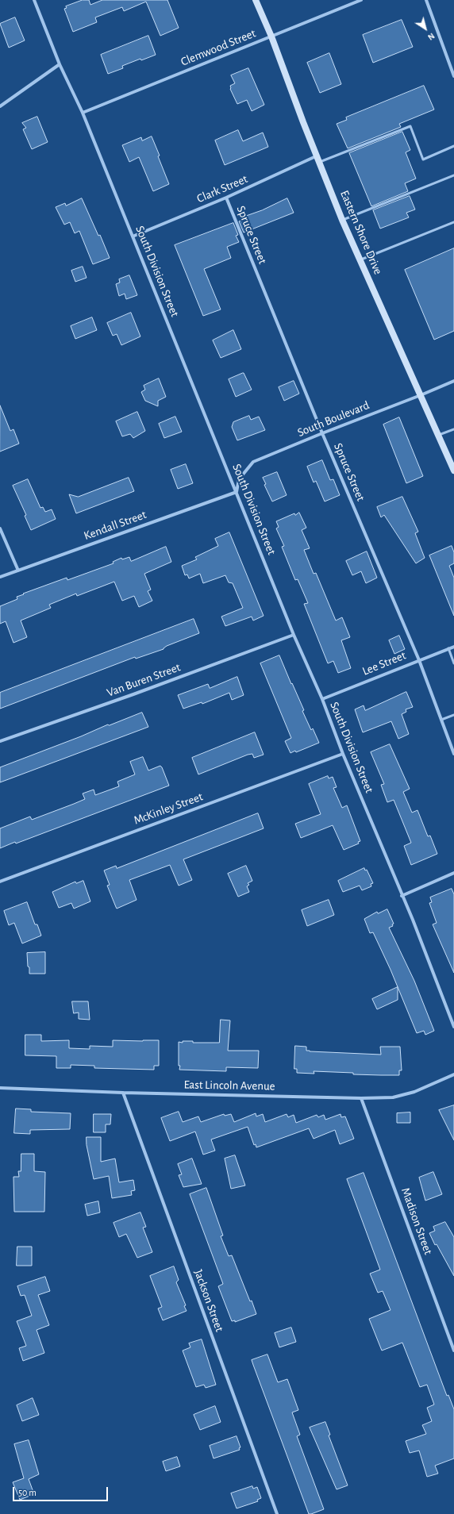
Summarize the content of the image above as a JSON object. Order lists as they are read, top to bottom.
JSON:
{
  "streets": {
    "street": [
      "Clemwood Street",
      "Clark Street",
      "Eastern Shore Drive",
      "Spruce Street",
      "South Division Street",
      "South Boulevard",
      "Kendall Street",
      "Lee Street",
      "Van Buren Street",
      "McKinley Street",
      "East Lincoln Avenue",
      "Madison Street",
      "Jackson Street"
    ]
  },
  "crossings": [
    ["Clemwood Street", "Eastern Shore Drive"],
    ["Clemwood Street", "South Division Street"],
    ["Clark Street", "Eastern Shore Drive"],
    ["Clark Street", "Spruce Street"],
    ["Clark Street", "South Division Street"],
    ["Eastern Shore Drive", "South Boulevard"],
    ["Spruce Street", "South Boulevard"],
    ["Spruce Street", "Lee Street"],
    ["South Division Street", "South Boulevard"],
    ["South Division Street", "Kendall Street"],
    ["South Division Street", "Lee Street"],
    ["South Division Street", "Van Buren Street"],
    ["South Division Street", "McKinley Street"],
    ["South Boulevard", "Kendall Street"],
    ["East Lincoln Avenue", "Madison Street"],
    ["East Lincoln Avenue", "Jackson Street"]
  ],
  "scale_bar": "50 m",
  "north": "bottom right"
}
